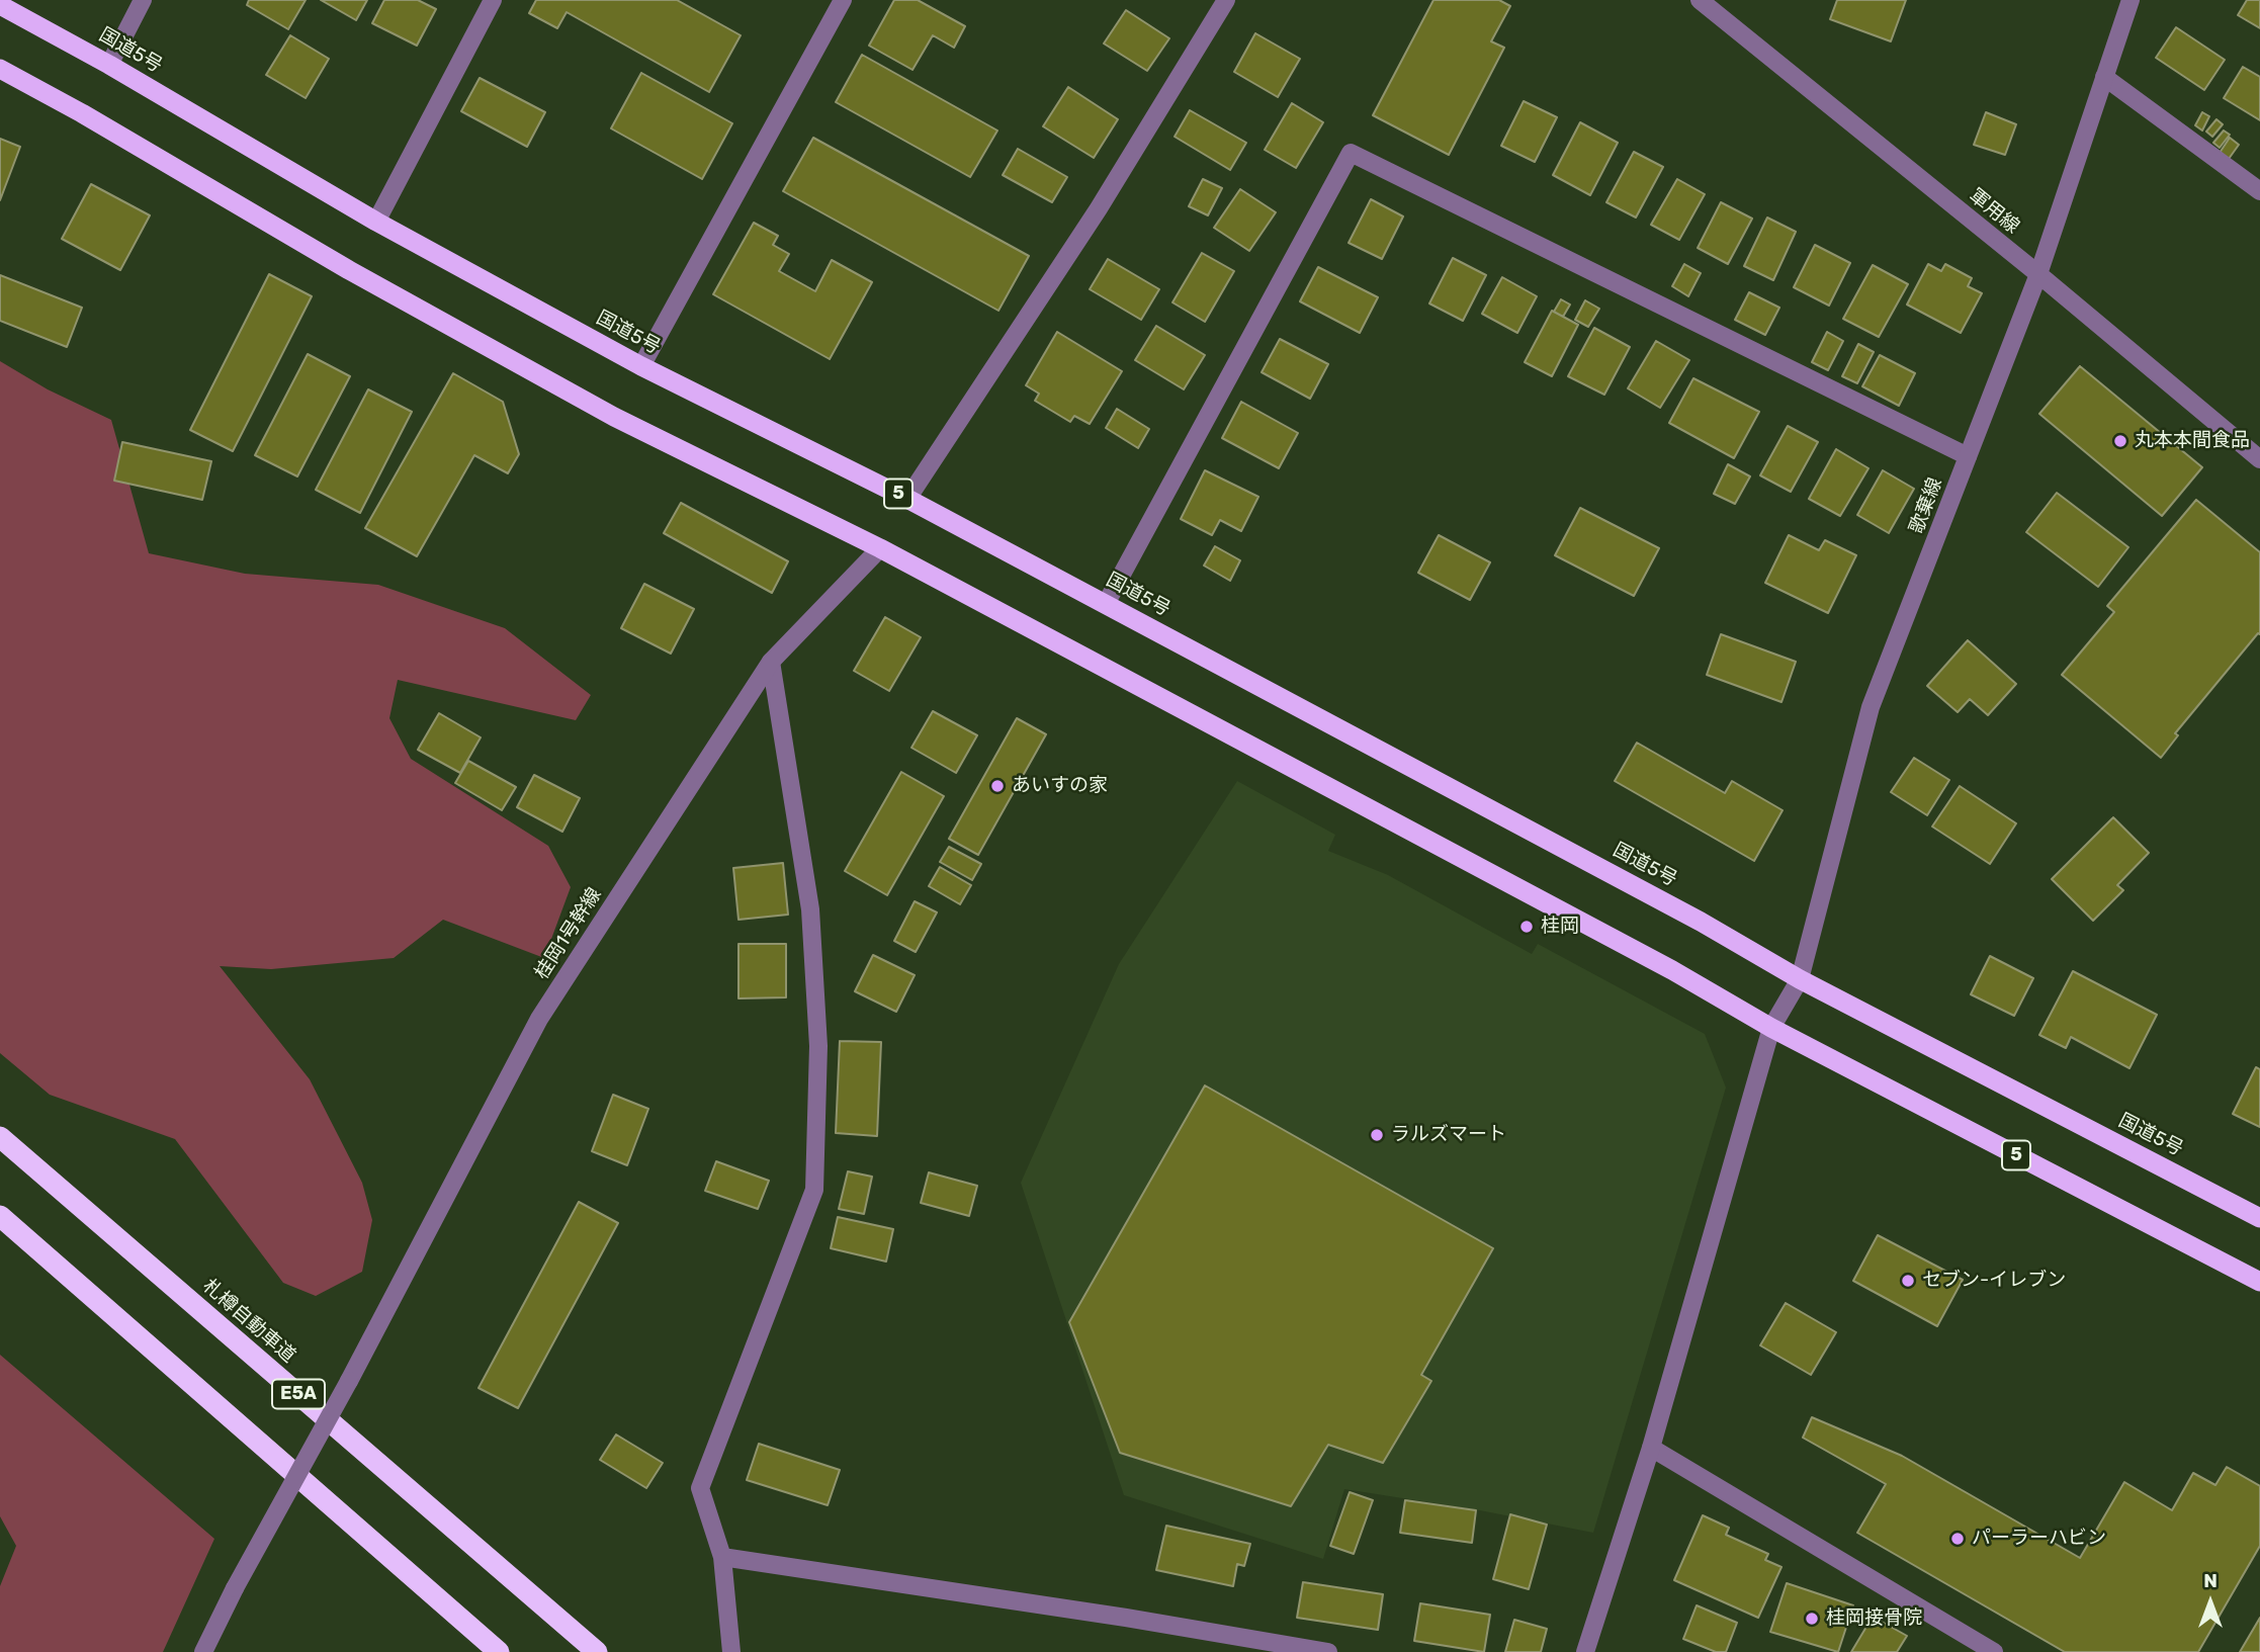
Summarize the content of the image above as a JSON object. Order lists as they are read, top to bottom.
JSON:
{
  "streets": {
    "highway": [
      "国道5号",
      "5",
      "札樽自動車道",
      "E5A"
    ],
    "street": ["軍用線", "歌棄線", "桂岡1号幹線"]
  },
  "crossings": [
    ["国道5号", "歌棄線"],
    ["軍用線", "歌棄線"],
    ["5", "歌棄線"],
    ["5", "桂岡1号幹線"]
  ],
  "places": [
    "丸本本間食品",
    "あいすの家",
    "桂岡",
    "ラルズマート",
    "セブン-イレブン",
    "パーラーハビン",
    "桂岡接骨院"
  ],
  "north": "top"
}
